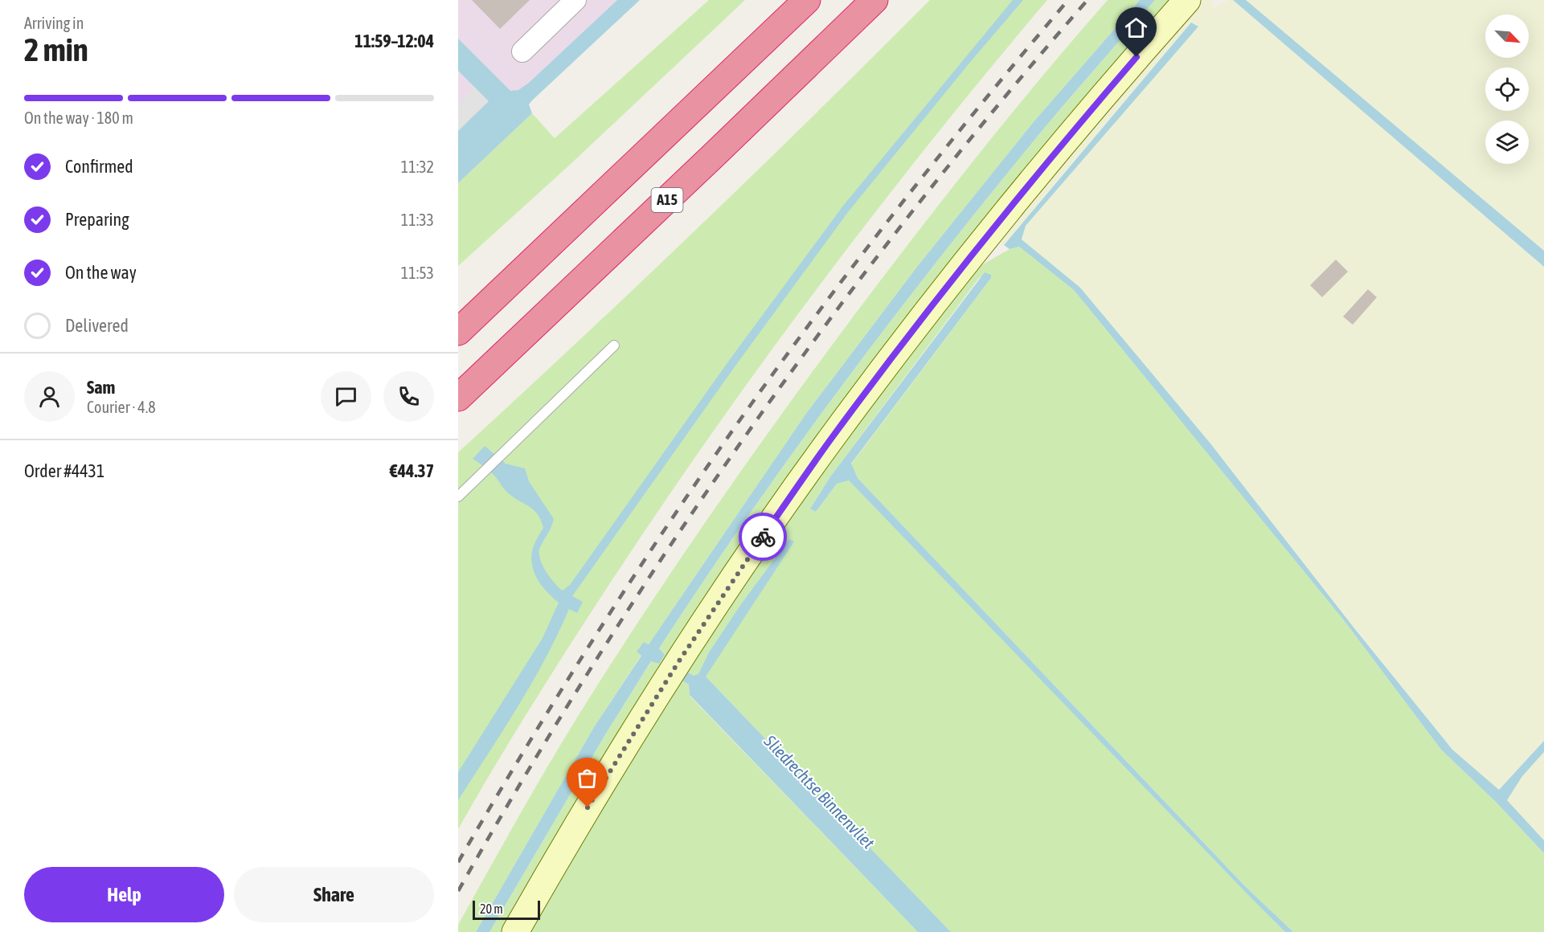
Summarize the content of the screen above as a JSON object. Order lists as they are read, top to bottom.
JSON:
{
  "streets": {
    "highway": ["A15"]
  },
  "water": ["Sliedrechtse Binnenvliet"],
  "scale_bar": "20 m",
  "north": "bottom right",
  "page": {
    "heading": ["2 min", "Arriving in", "11:59–12:04"],
    "panel": [
      "Sam",
      "Courier · 4.8",
      "Order #4431",
      "€44.37"
    ],
    "bar": "On the way · 180 m",
    "list": [
      ["Confirmed", "11:32"],
      ["Preparing", "11:33"],
      ["On the way", "11:53"],
      "Delivered"
    ],
    "buttons": ["Help", "Share"],
    "scale": "20 m"
  }
}
